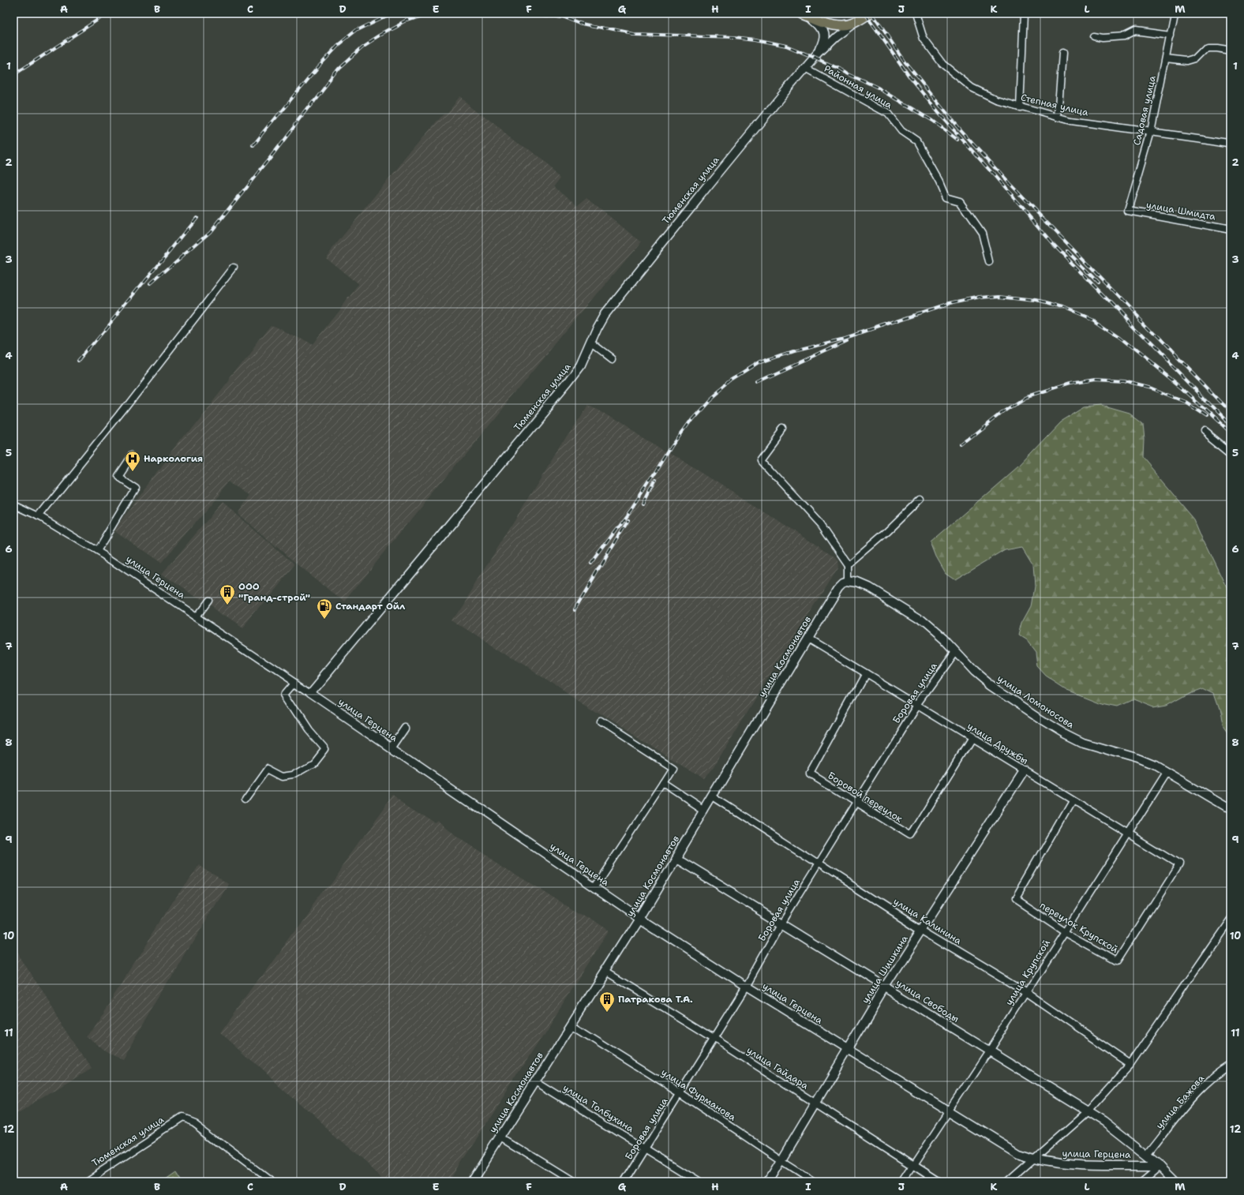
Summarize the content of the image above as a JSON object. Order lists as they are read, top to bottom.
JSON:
{
  "streets": {
    "street": [
      "Районная улица",
      "Степная улица",
      "Садовая улица",
      "Тюменская улица",
      "улица Шмидта",
      "улица Герцена",
      "улица Космонавтов",
      "Боровая улица",
      "улица Ломоносова",
      "улица Дружбы",
      "Боровой переулок",
      "улица Калинина",
      "переулок Крупской",
      "улица Шишкина",
      "улица Крупской",
      "улица Свободы",
      "улица Гайдара",
      "улица Фурманова",
      "улица Бажова",
      "улица Толбухина"
    ]
  },
  "crossings": [
    ["Районная улица", "Тюменская улица"],
    ["Степная улица", "Садовая улица"],
    ["Садовая улица", "улица Шмидта"],
    ["Тюменская улица", "улица Герцена"],
    ["улица Герцена", "улица Космонавтов"],
    ["улица Герцена", "Боровая улица"],
    ["улица Герцена", "улица Шишкина"],
    ["улица Герцена", "улица Крупской"],
    ["улица Герцена", "улица Свободы"],
    ["улица Космонавтов", "улица Ломоносова"],
    ["улица Космонавтов", "улица Дружбы"],
    ["улица Космонавтов", "улица Калинина"],
    ["улица Космонавтов", "улица Свободы"],
    ["улица Космонавтов", "улица Гайдара"],
    ["улица Космонавтов", "улица Фурманова"],
    ["улица Космонавтов", "улица Толбухина"],
    ["Боровая улица", "улица Ломоносова"],
    ["Боровая улица", "улица Дружбы"],
    ["Боровая улица", "Боровой переулок"],
    ["Боровая улица", "улица Калинина"],
    ["Боровая улица", "улица Свободы"],
    ["Боровая улица", "улица Гайдара"],
    ["Боровая улица", "улица Фурманова"],
    ["Боровая улица", "улица Толбухина"],
    ["улица Ломоносова", "улица Крупской"],
    ["улица Дружбы", "Боровой переулок"],
    ["улица Дружбы", "переулок Крупской"],
    ["улица Дружбы", "улица Шишкина"],
    ["улица Дружбы", "улица Крупской"],
    ["улица Калинина", "улица Шишкина"],
    ["улица Калинина", "улица Крупской"],
    ["переулок Крупской", "улица Крупской"],
    ["улица Шишкина", "улица Свободы"],
    ["улица Шишкина", "улица Гайдара"],
    ["улица Шишкина", "улица Фурманова"],
    ["улица Крупской", "улица Свободы"],
    ["улица Крупской", "улица Гайдара"],
    ["улица Свободы", "улица Бажова"]
  ],
  "places": {
    "hospital": ["Наркология"],
    "building": ["ООО \"Гранд-строй\"", "Патракова Т.А."],
    "fuel station": ["Стандарт Ойл"]
  },
  "grid": {
    "columns": [
      "A",
      "B",
      "C",
      "D",
      "E",
      "F",
      "G",
      "H",
      "I",
      "J",
      "K",
      "L",
      "M"
    ],
    "rows": [
      "1",
      "2",
      "3",
      "4",
      "5",
      "6",
      "7",
      "8",
      "9",
      "10",
      "11",
      "12"
    ]
  }
}
